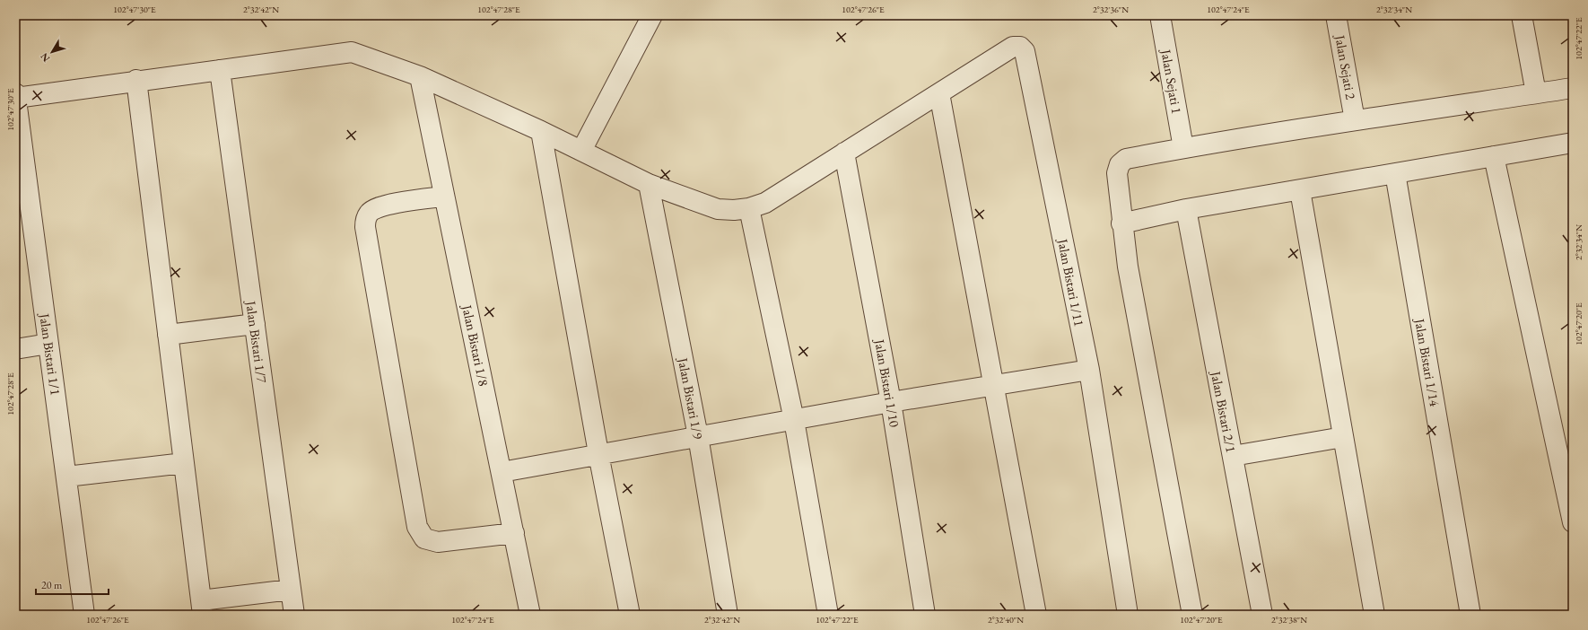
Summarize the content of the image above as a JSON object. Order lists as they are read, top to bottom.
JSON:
{
  "streets": {
    "street": [
      "Jalan Sejati 2",
      "Jalan Sejati 1",
      "Jalan Bistari 1/11",
      "Jalan Bistari 1/7",
      "Jalan Bistari 1/8",
      "Jalan Bistari 1/1",
      "Jalan Bistari 1/14",
      "Jalan Bistari 1/10",
      "Jalan Bistari 1/9",
      "Jalan Bistari 2/1"
    ]
  },
  "scale_bar": "20 m",
  "north": "bottom left",
  "coordinates": [
    "102°47'30\"E",
    "2°32'42\"N",
    "102°47'28\"E",
    "102°47'26\"E",
    "2°32'36\"N",
    "102°47'24\"E",
    "2°32'34\"N",
    "102°47'22\"E",
    "102°47'20\"E",
    "2°32'40\"N",
    "2°32'38\"N"
  ]
}
